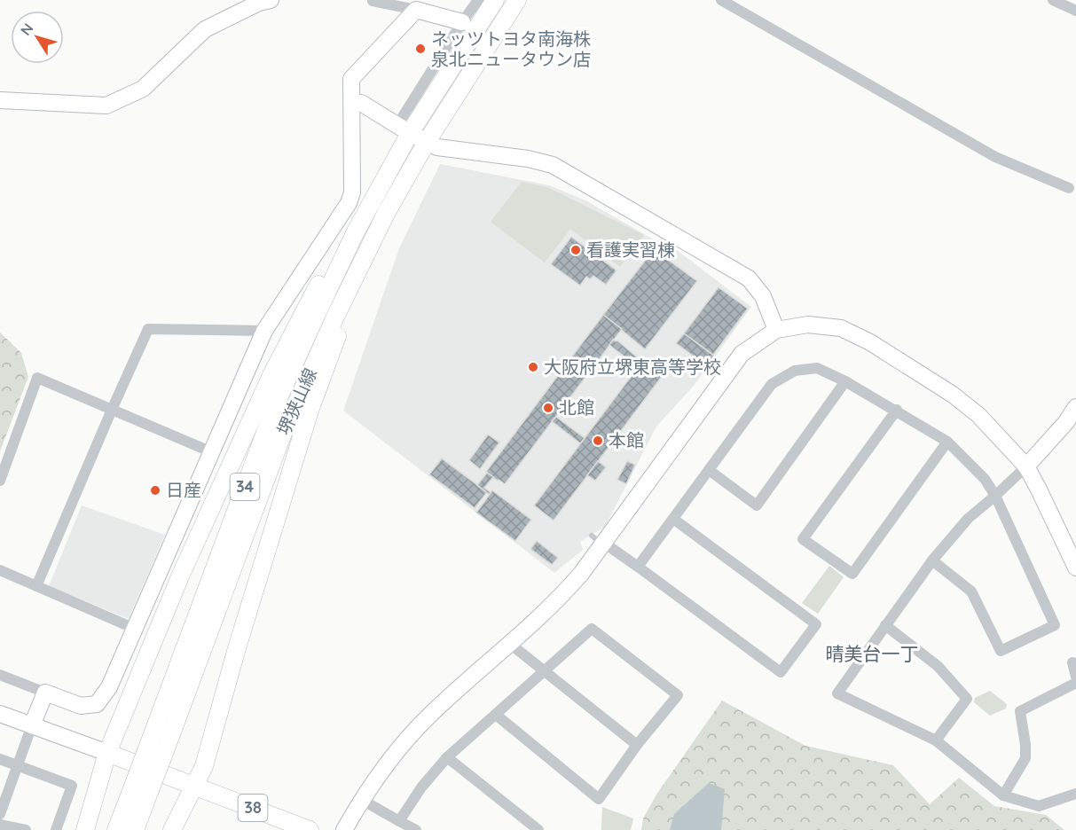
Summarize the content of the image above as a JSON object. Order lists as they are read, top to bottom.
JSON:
{
  "streets": {
    "main road": ["堺狭山線", "34", "38"]
  },
  "districts": ["晴美台一丁"],
  "places": [
    "ネッツトヨタ南海株 泉北ニュータウン店",
    "看護実習棟",
    "大阪府立堺東高等学校",
    "北館",
    "本館",
    "日産"
  ],
  "north": "top left"
}
